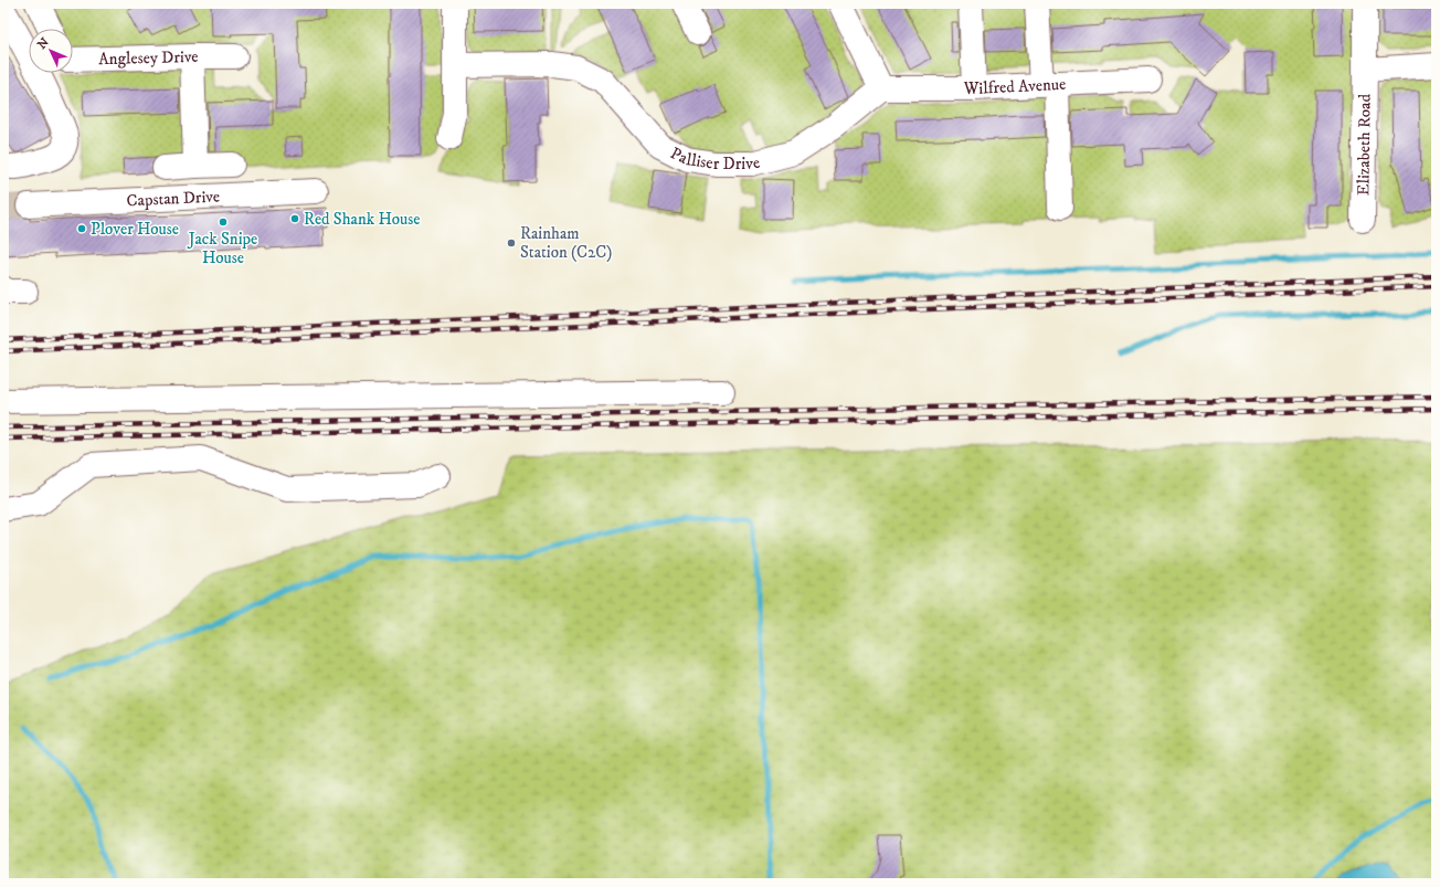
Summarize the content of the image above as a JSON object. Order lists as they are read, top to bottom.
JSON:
{
  "streets": {
    "street": [
      "Anglesey Drive",
      "Wilfred Avenue",
      "Elizabeth Road",
      "Palliser Drive",
      "Capstan Drive"
    ]
  },
  "crossings": [
    ["Wilfred Avenue", "Palliser Drive"]
  ],
  "places": [
    "Red Shank House",
    "Jack Snipe House",
    "Plover House",
    "Rainham Station (C2C)"
  ],
  "north": "top left"
}
